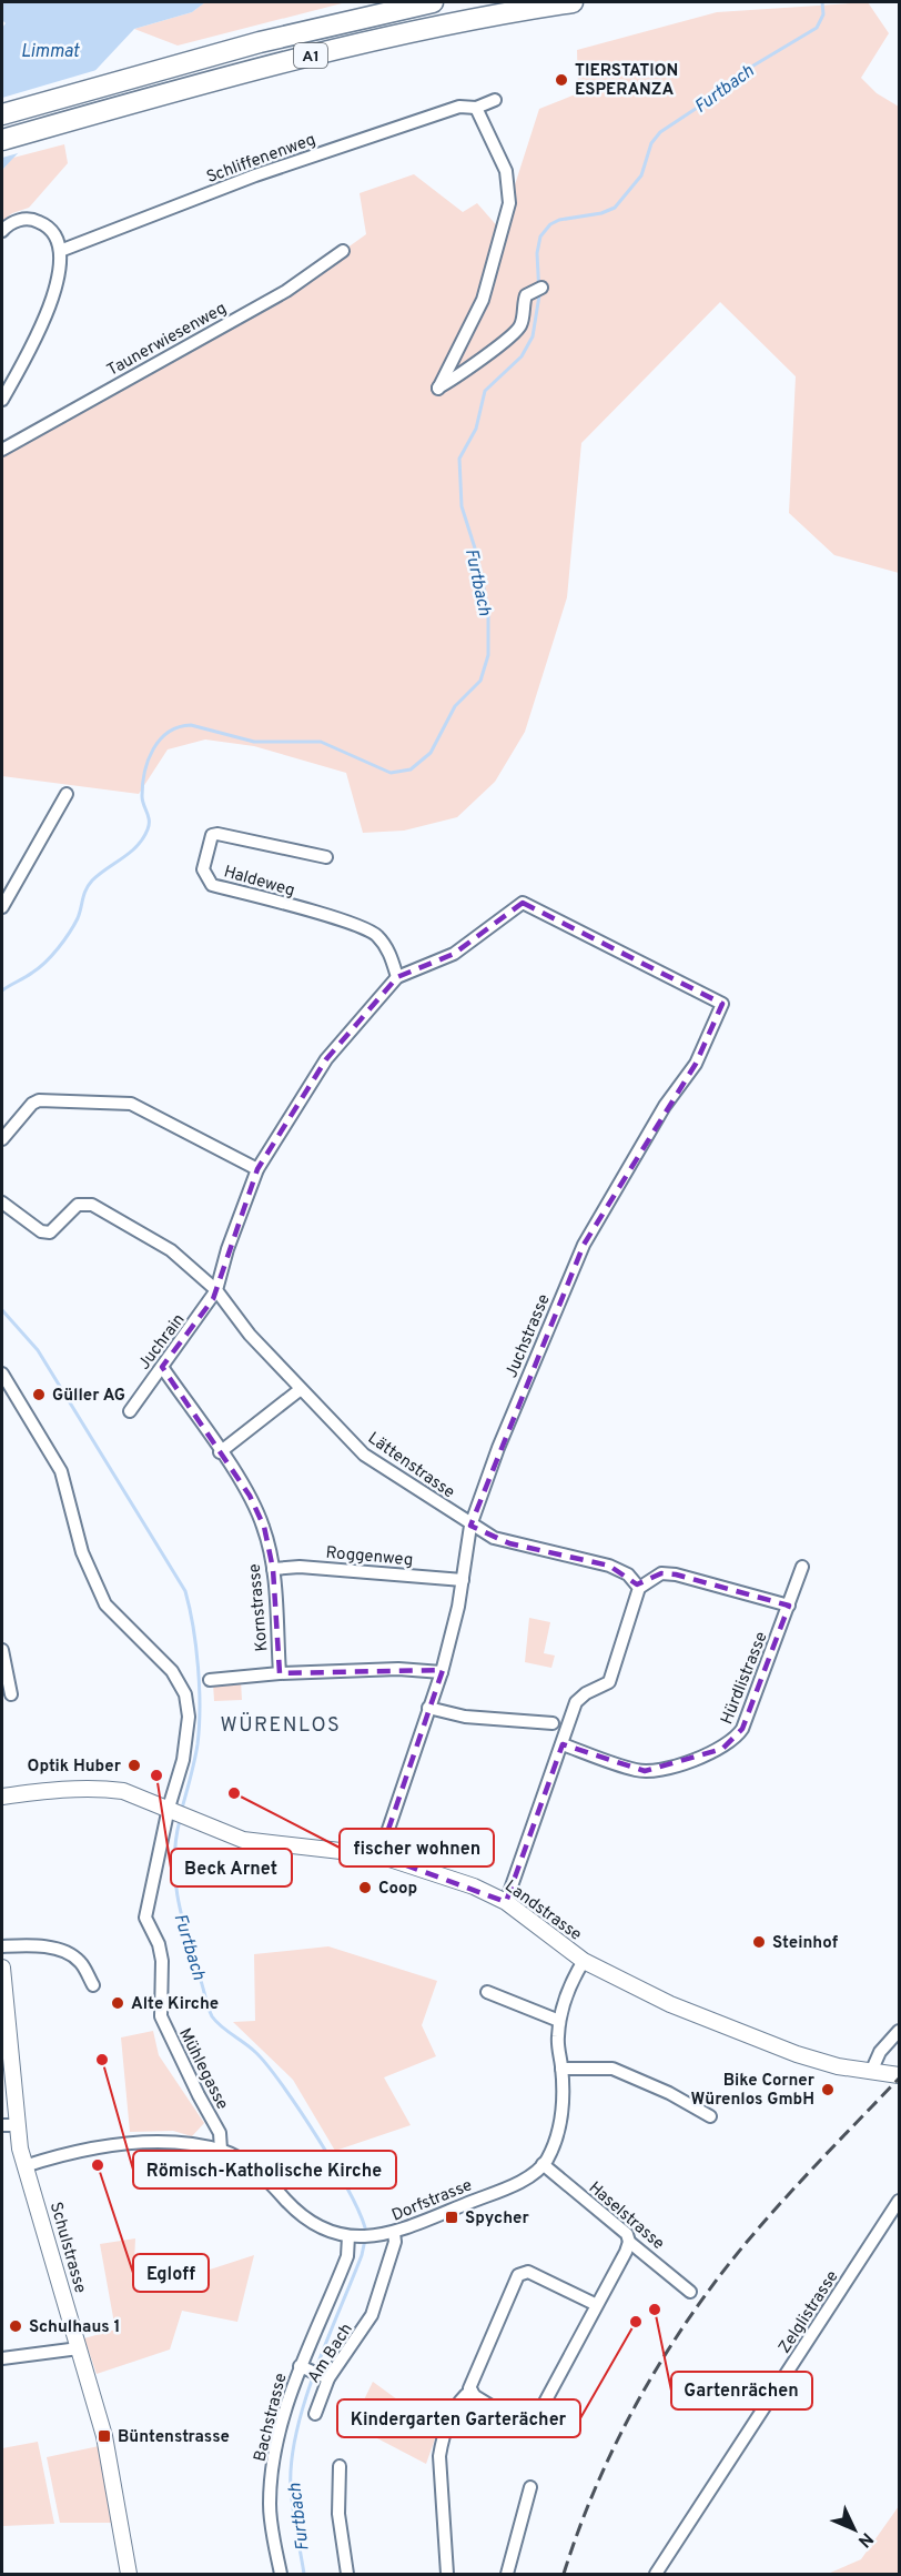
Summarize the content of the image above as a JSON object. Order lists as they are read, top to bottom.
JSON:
{
  "streets": {
    "highway": ["A1"],
    "main road": ["Landstrasse", "Schulstrasse"],
    "street": [
      "Schliffenenweg",
      "Taunerwiesenweg",
      "Haldeweg",
      "Juchstrasse",
      "Juchrain",
      "Lättenstrasse",
      "Roggenweg",
      "Kornstrasse",
      "Hürdlistrasse",
      "Mühlegasse",
      "Dorfstrasse",
      "Haselstrasse",
      "Zelglistrasse",
      "Am Bach",
      "Bachstrasse"
    ]
  },
  "crossings": [
    ["Haldeweg", "Juchstrasse"],
    ["Juchstrasse", "Lättenstrasse"],
    ["Juchstrasse", "Roggenweg"],
    ["Juchstrasse", "Kornstrasse"],
    ["Juchstrasse", "Landstrasse"],
    ["Juchrain", "Lättenstrasse"],
    ["Juchrain", "Kornstrasse"],
    ["Roggenweg", "Kornstrasse"],
    ["Landstrasse", "Mühlegasse"],
    ["Mühlegasse", "Dorfstrasse"],
    ["Dorfstrasse", "Haselstrasse"],
    ["Dorfstrasse", "Schulstrasse"],
    ["Dorfstrasse", "Am Bach"],
    ["Dorfstrasse", "Bachstrasse"]
  ],
  "districts": ["WÜRENLOS"],
  "water": ["Limmat", "Furtbach"],
  "places": {
    "other": [
      "TIERSTATION ESPERANZA",
      "Güller AG",
      "Optik Huber",
      "Beck Arnet",
      "fischer wohnen",
      "Coop",
      "Steinhof",
      "Alte Kirche",
      "Römisch-Katholische Kirche",
      "Bike Corner Würenlos GmbH",
      "Egloff",
      "Gartenrächen",
      "Kindergarten Garterächer",
      "Schulhaus 1"
    ],
    "transit": ["Spycher", "Büntenstrasse"]
  },
  "north": "bottom right"
}
